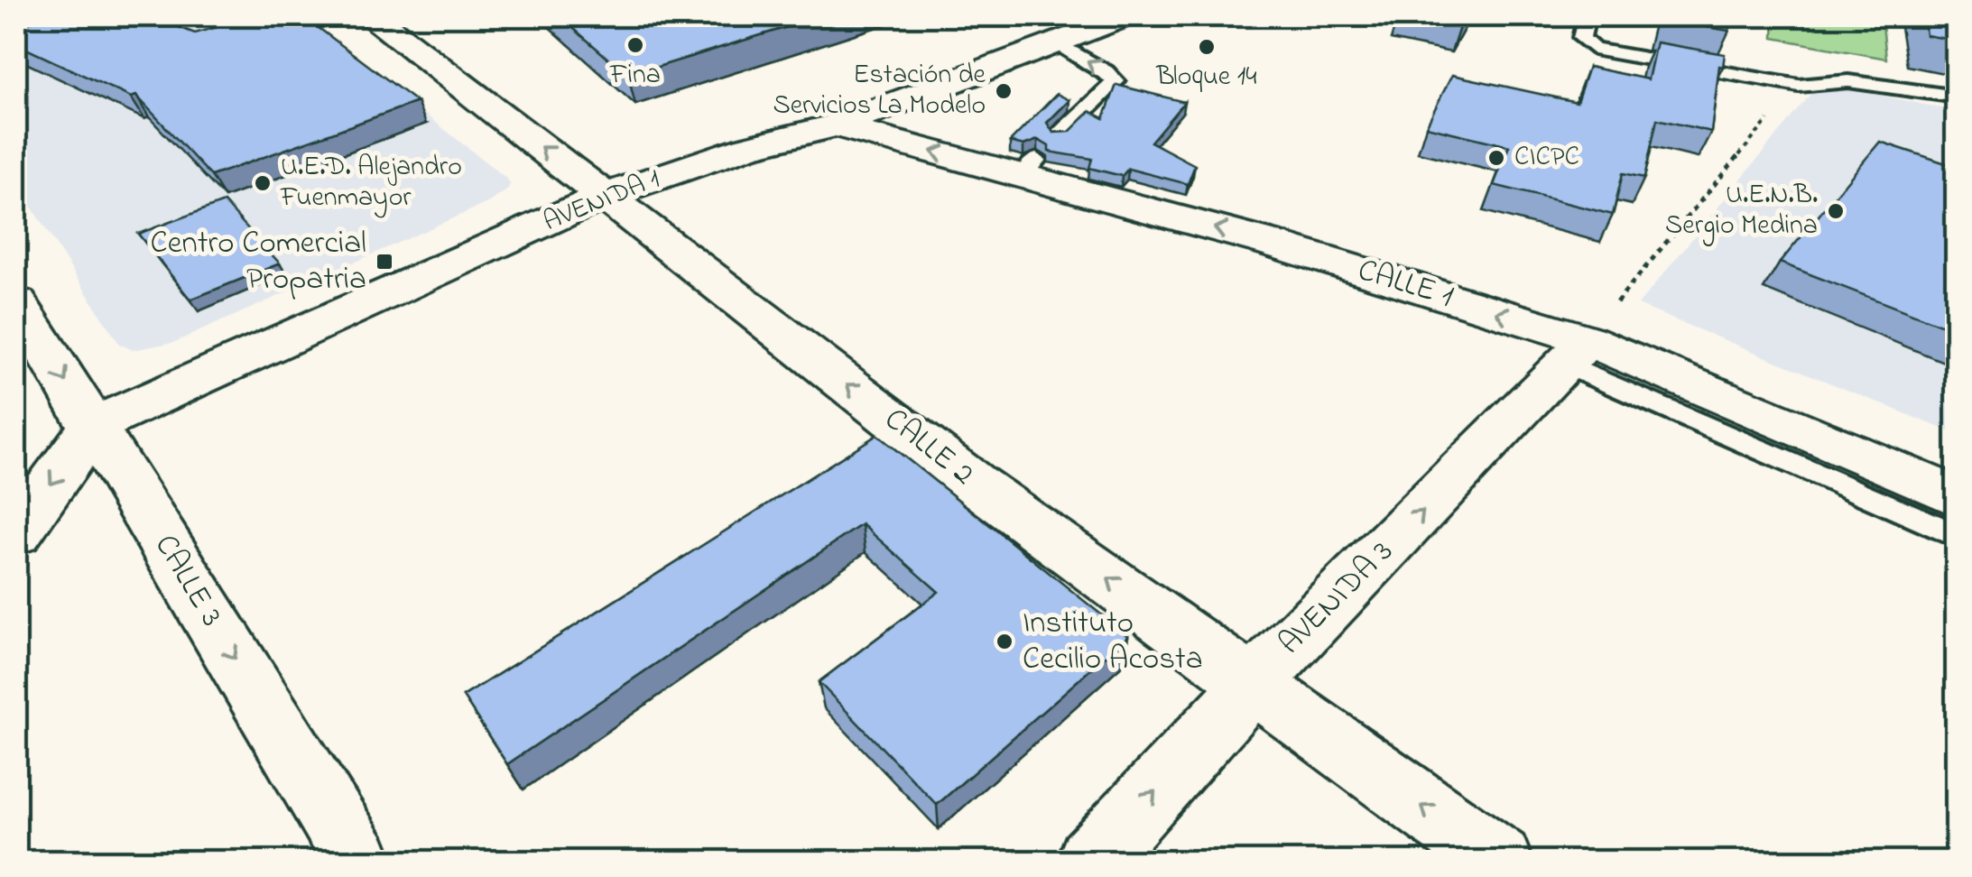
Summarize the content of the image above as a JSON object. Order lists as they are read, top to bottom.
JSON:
{
  "streets": {
    "street": [
      "AVENIDA 1",
      "CALLE 1",
      "CALLE 2",
      "CALLE 3",
      "AVENIDA 3"
    ]
  },
  "crossings": [
    ["AVENIDA 1", "CALLE 1"],
    ["AVENIDA 1", "CALLE 2"],
    ["AVENIDA 1", "CALLE 3"],
    ["CALLE 1", "AVENIDA 3"],
    ["CALLE 2", "AVENIDA 3"]
  ],
  "one_way": [
    "CALLE 1",
    "CALLE 2",
    "CALLE 3",
    "AVENIDA 3"
  ],
  "places": {
    "other": [
      "Fina",
      "Bloque 14",
      "Estación de Servicios La Modelo",
      "CICPC",
      "U.E.D. Alejandro Fuenmayor",
      "U.E.N.B. Sergio Medina",
      "Instituto Cecilio Acosta"
    ],
    "transit": ["Centro Comercial Propatria"]
  }
}
